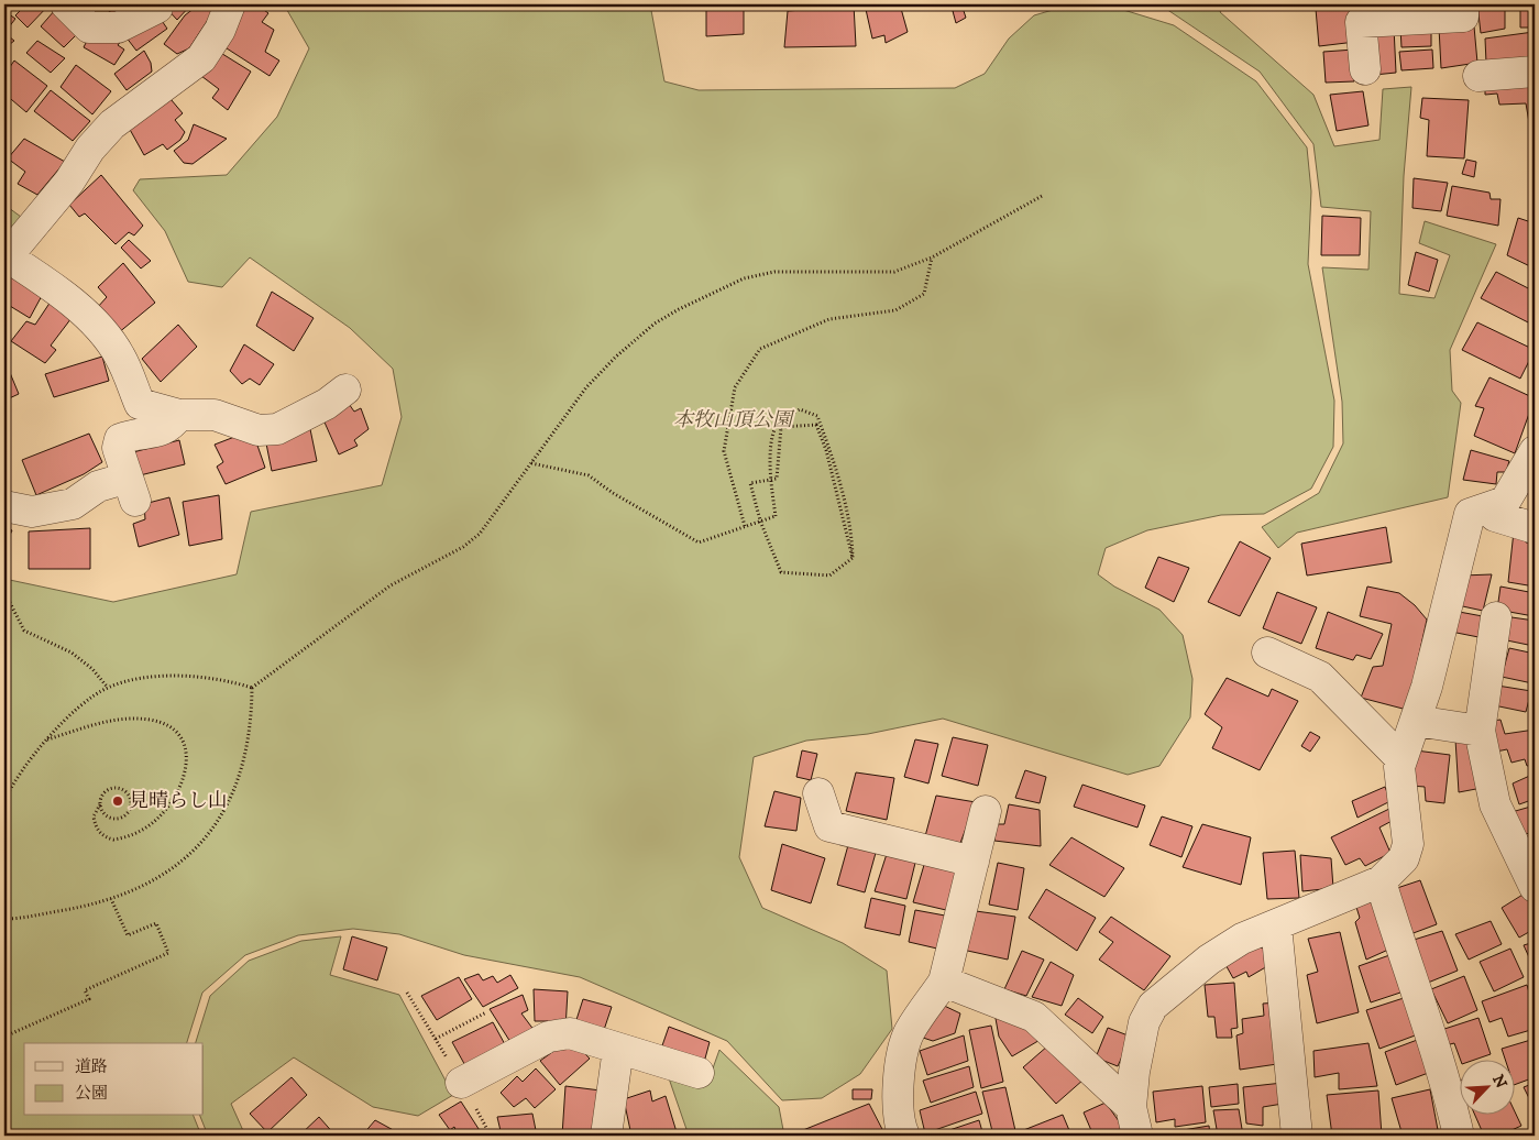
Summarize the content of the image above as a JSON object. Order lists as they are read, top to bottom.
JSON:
{
  "parks": ["本牧山頂公園"],
  "places": ["見晴らし山"],
  "legend": ["道路", "公園"],
  "north": "top right"
}
